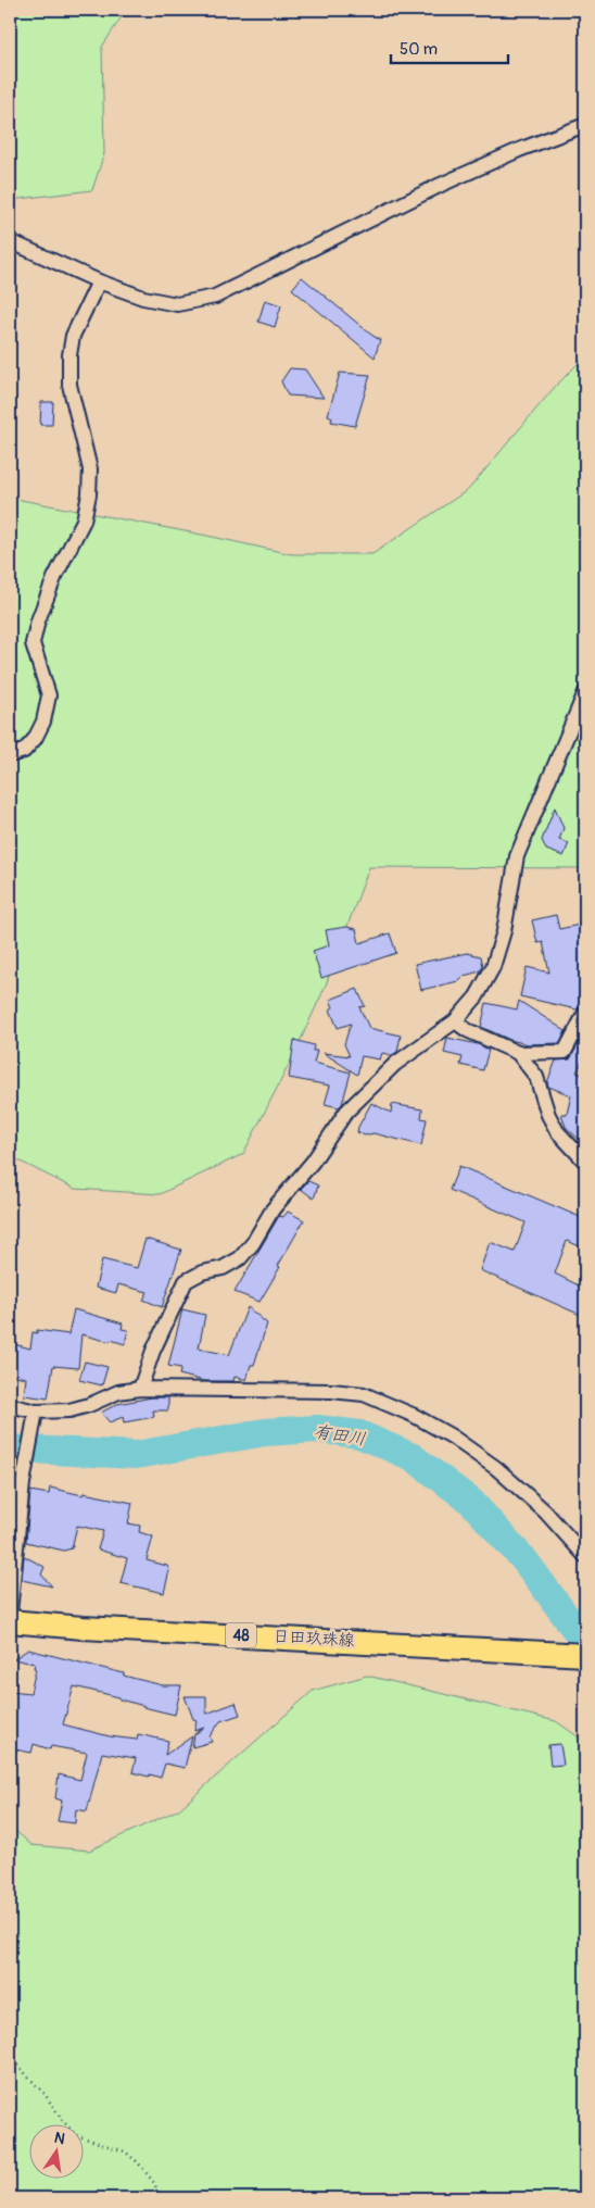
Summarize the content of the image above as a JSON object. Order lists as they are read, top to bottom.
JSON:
{
  "streets": {
    "main road": ["48", "日田玖珠線"]
  },
  "water": ["有田川"],
  "scale_bar": "50 m",
  "north": "top"
}
